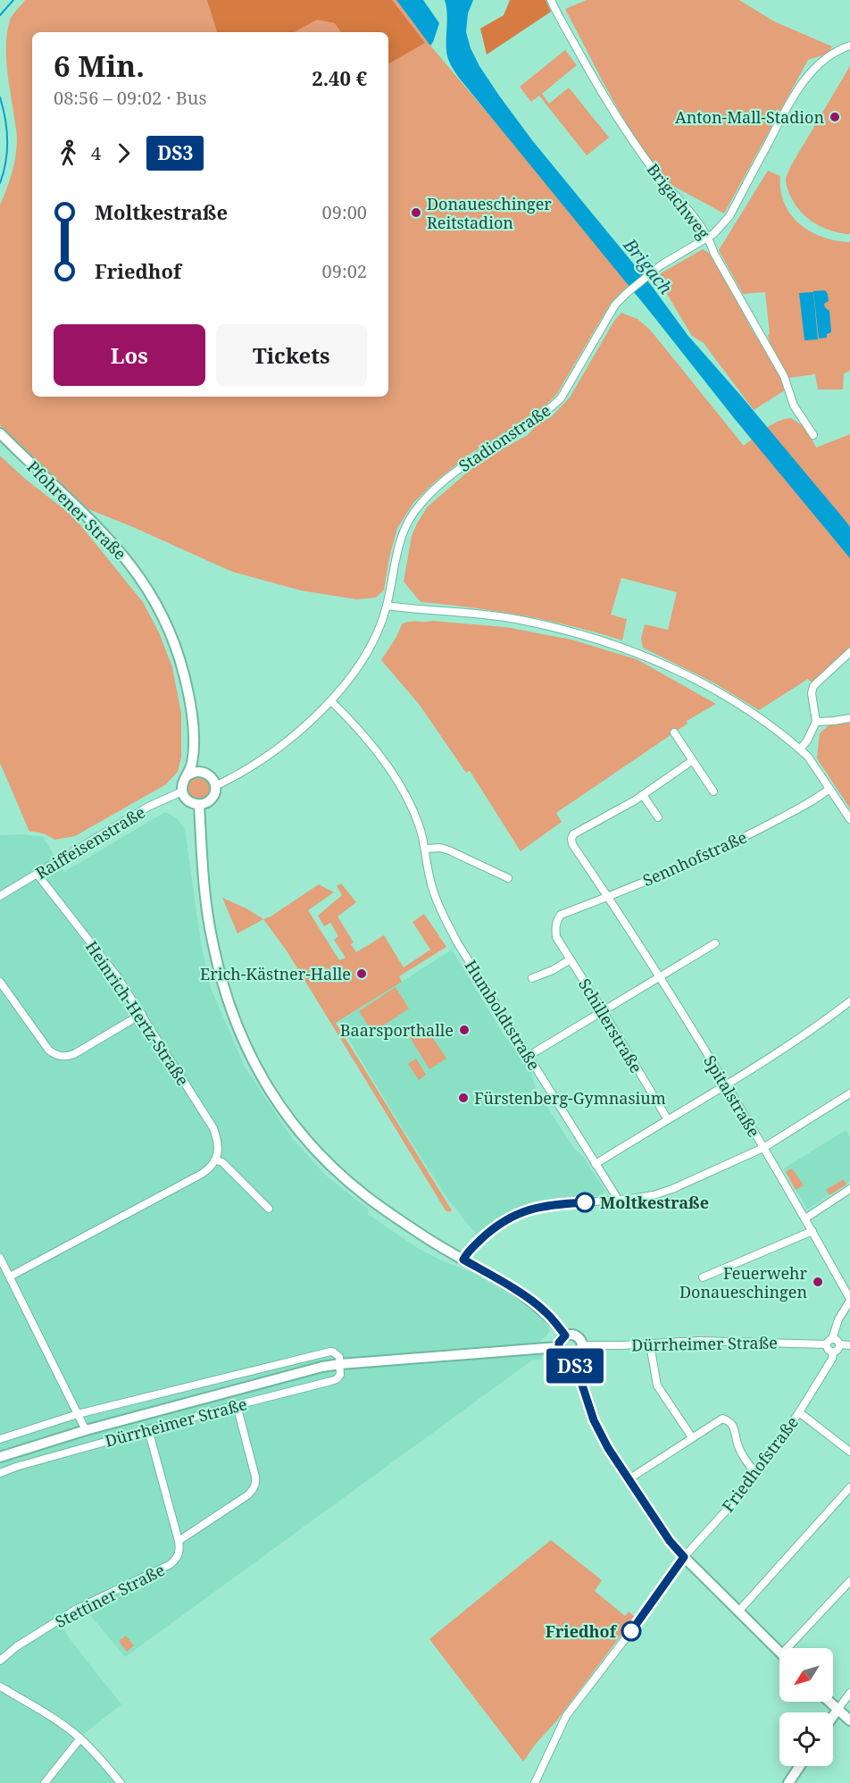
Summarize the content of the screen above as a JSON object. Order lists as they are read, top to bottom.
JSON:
{
  "streets": {
    "main road": ["Pfohrener Straße", "Dürrheimer Straße"],
    "street": [
      "Brigachweg",
      "Stadionstraße",
      "Raiffeisenstraße",
      "Sennhofstraße",
      "Heinrich-Hertz-Straße",
      "Humboldtstraße",
      "Schillerstraße",
      "Spitalstraße",
      "Friedhofstraße",
      "Stettiner Straße"
    ]
  },
  "crossings": [
    ["Brigachweg", "Stadionstraße"],
    ["Stadionstraße", "Pfohrener Straße"],
    ["Stadionstraße", "Raiffeisenstraße"],
    ["Stadionstraße", "Humboldtstraße"],
    ["Pfohrener Straße", "Raiffeisenstraße"],
    ["Raiffeisenstraße", "Heinrich-Hertz-Straße"],
    ["Sennhofstraße", "Schillerstraße"],
    ["Sennhofstraße", "Spitalstraße"],
    ["Spitalstraße", "Dürrheimer Straße"],
    ["Spitalstraße", "Friedhofstraße"],
    ["Dürrheimer Straße", "Friedhofstraße"]
  ],
  "water": ["Brigach"],
  "places": [
    "Anton-Mall-Stadion",
    "Donaueschinger Reitstadion",
    "Erich-Kästner-Halle",
    "Baarsporthalle",
    "Fürstenberg-Gymnasium",
    "Moltkestraße",
    "Feuerwehr Donaueschingen",
    "Friedhof"
  ],
  "lines": ["bus line DS3"],
  "north": "bottom left",
  "page": {
    "on_map": "DS3",
    "heading": ["6 Min.", "08:56 – 09:02 · Bus", "2.40 €"],
    "legs": ["4", "DS3"],
    "list": [
      {
        "name": "Moltkestraße",
        "value": "09:00"
      },
      {
        "name": "Friedhof",
        "value": "09:02"
      }
    ],
    "buttons": ["Los", "Tickets"]
  }
}
